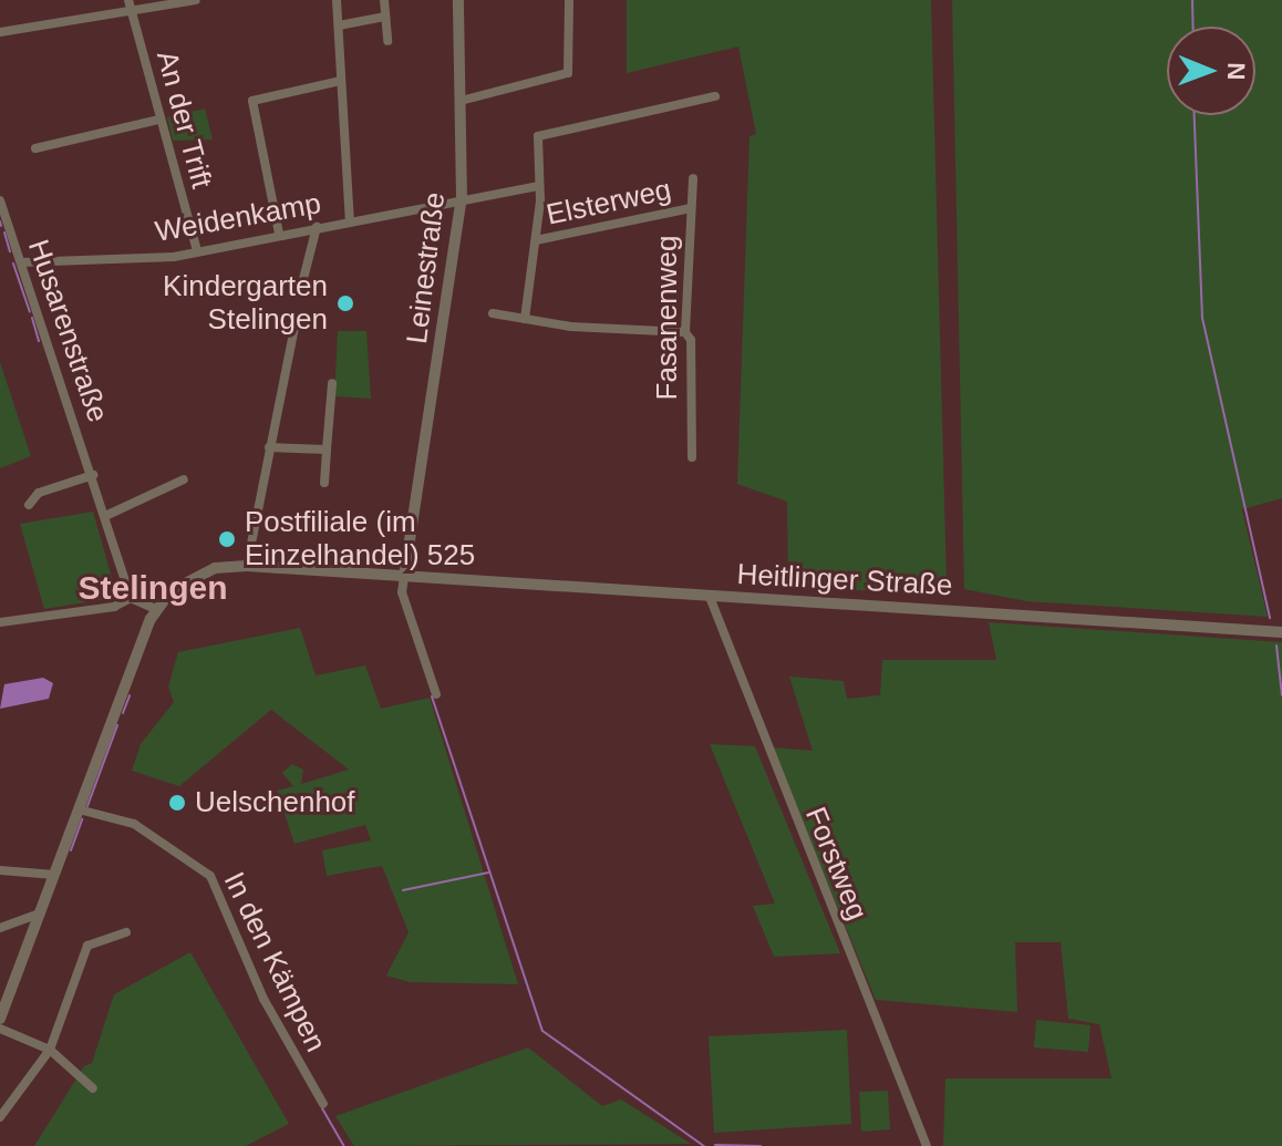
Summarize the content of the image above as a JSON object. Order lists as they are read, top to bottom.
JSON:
{
  "streets": {
    "street": [
      "An der Trift",
      "Elsterweg",
      "Weidenkamp",
      "Leinestraße",
      "Fasanenweg",
      "Husarenstraße",
      "Heitlinger Straße",
      "Forstweg",
      "In den Kämpen"
    ]
  },
  "crossings": [
    ["An der Trift", "Weidenkamp"],
    ["Elsterweg", "Fasanenweg"],
    ["Weidenkamp", "Leinestraße"],
    ["Weidenkamp", "Husarenstraße"],
    ["Leinestraße", "Heitlinger Straße"],
    ["Heitlinger Straße", "Forstweg"]
  ],
  "districts": ["Stelingen"],
  "places": ["Kindergarten Stelingen", "Postfiliale (im Einzelhandel) 525", "Uelschenhof"],
  "north": "right"
}
